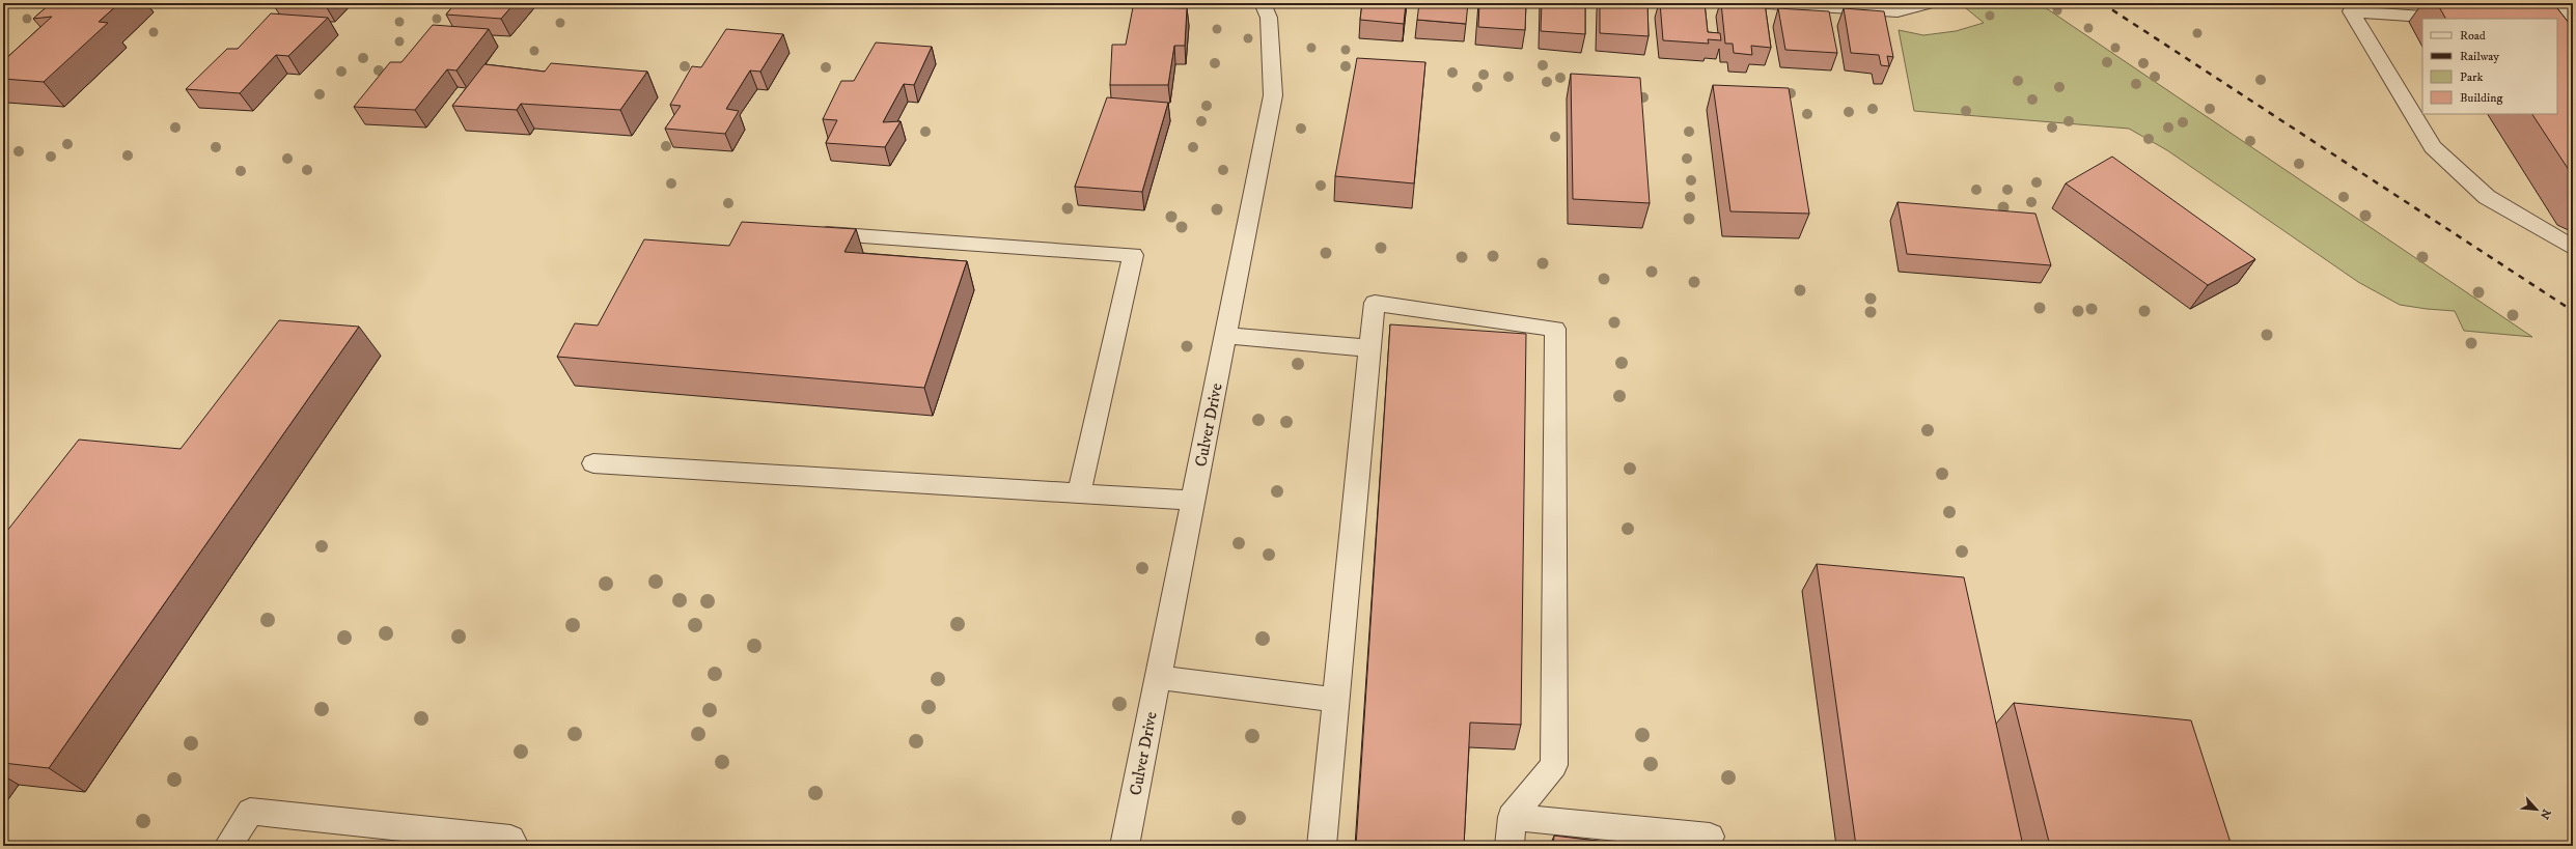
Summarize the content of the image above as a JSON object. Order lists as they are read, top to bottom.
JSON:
{
  "streets": {
    "street": ["Culver Drive"]
  },
  "legend": [
    "Road",
    "Railway",
    "Park",
    "Building"
  ],
  "north": "bottom right"
}
